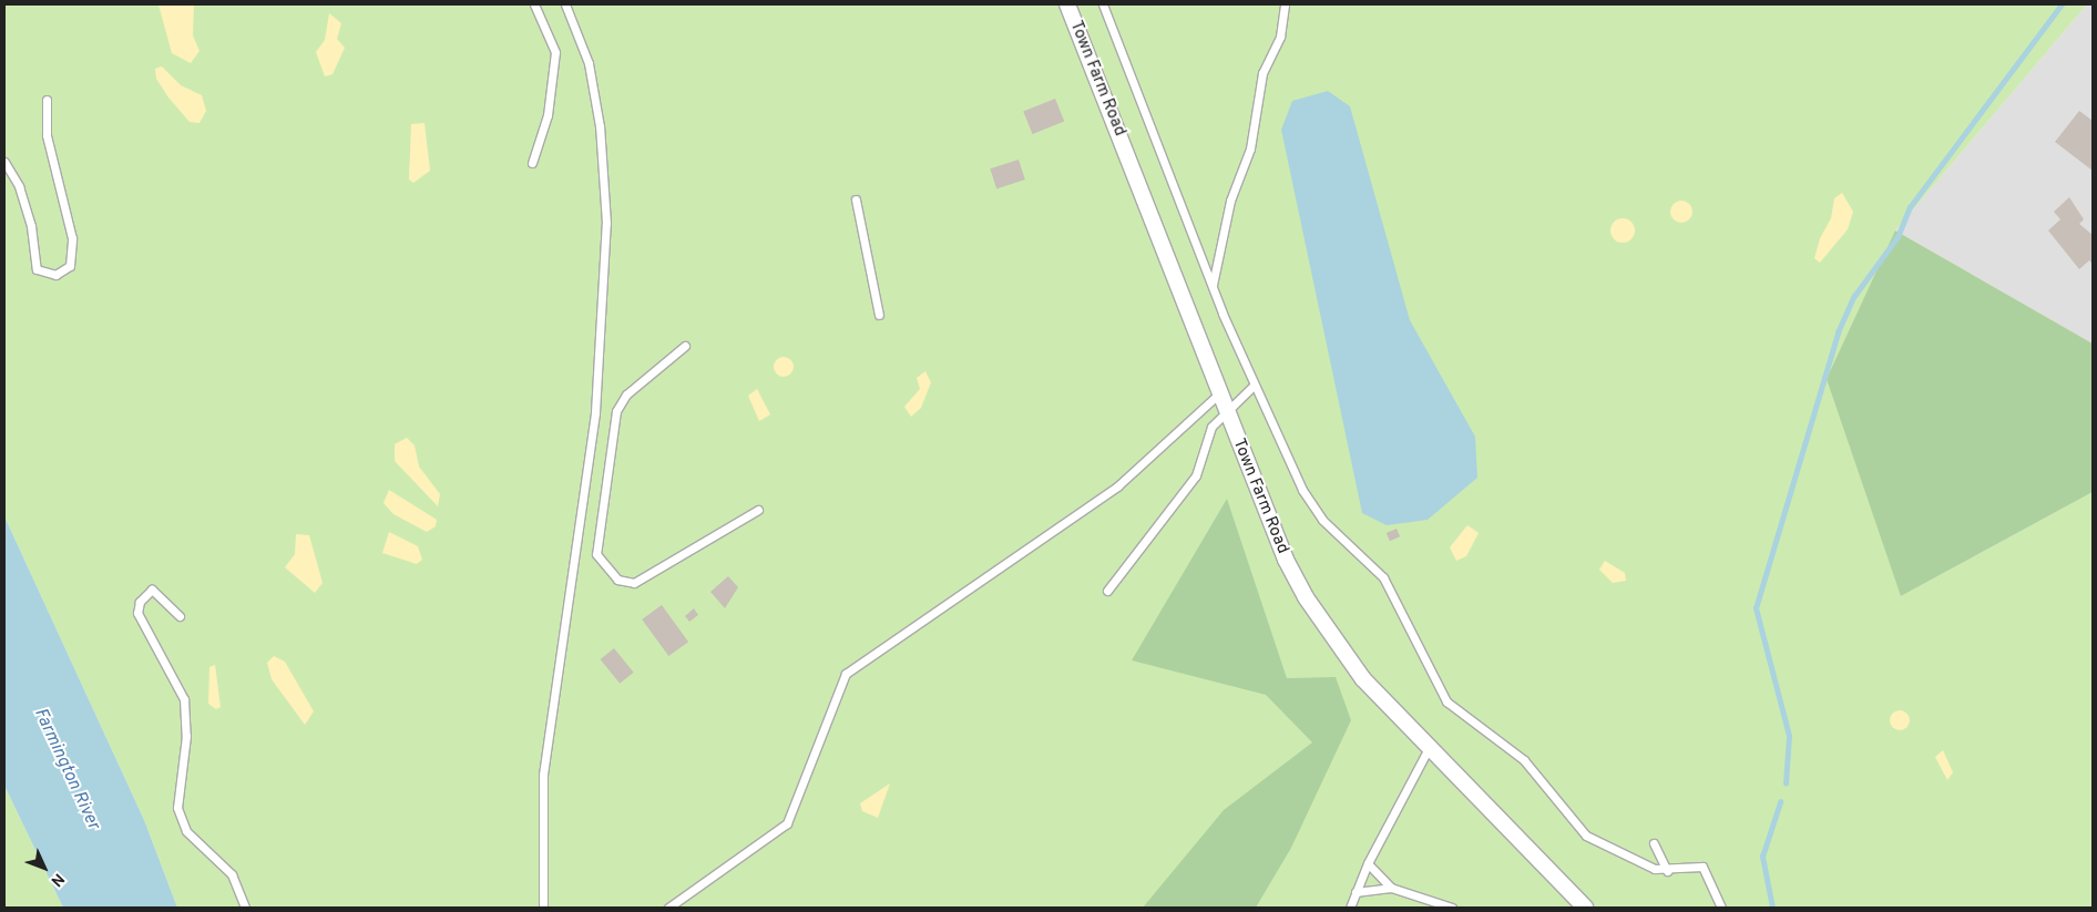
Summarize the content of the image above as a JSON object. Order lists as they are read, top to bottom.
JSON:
{
  "streets": {
    "street": ["Town Farm Road"]
  },
  "water": ["Farmington River"],
  "north": "bottom right"
}
